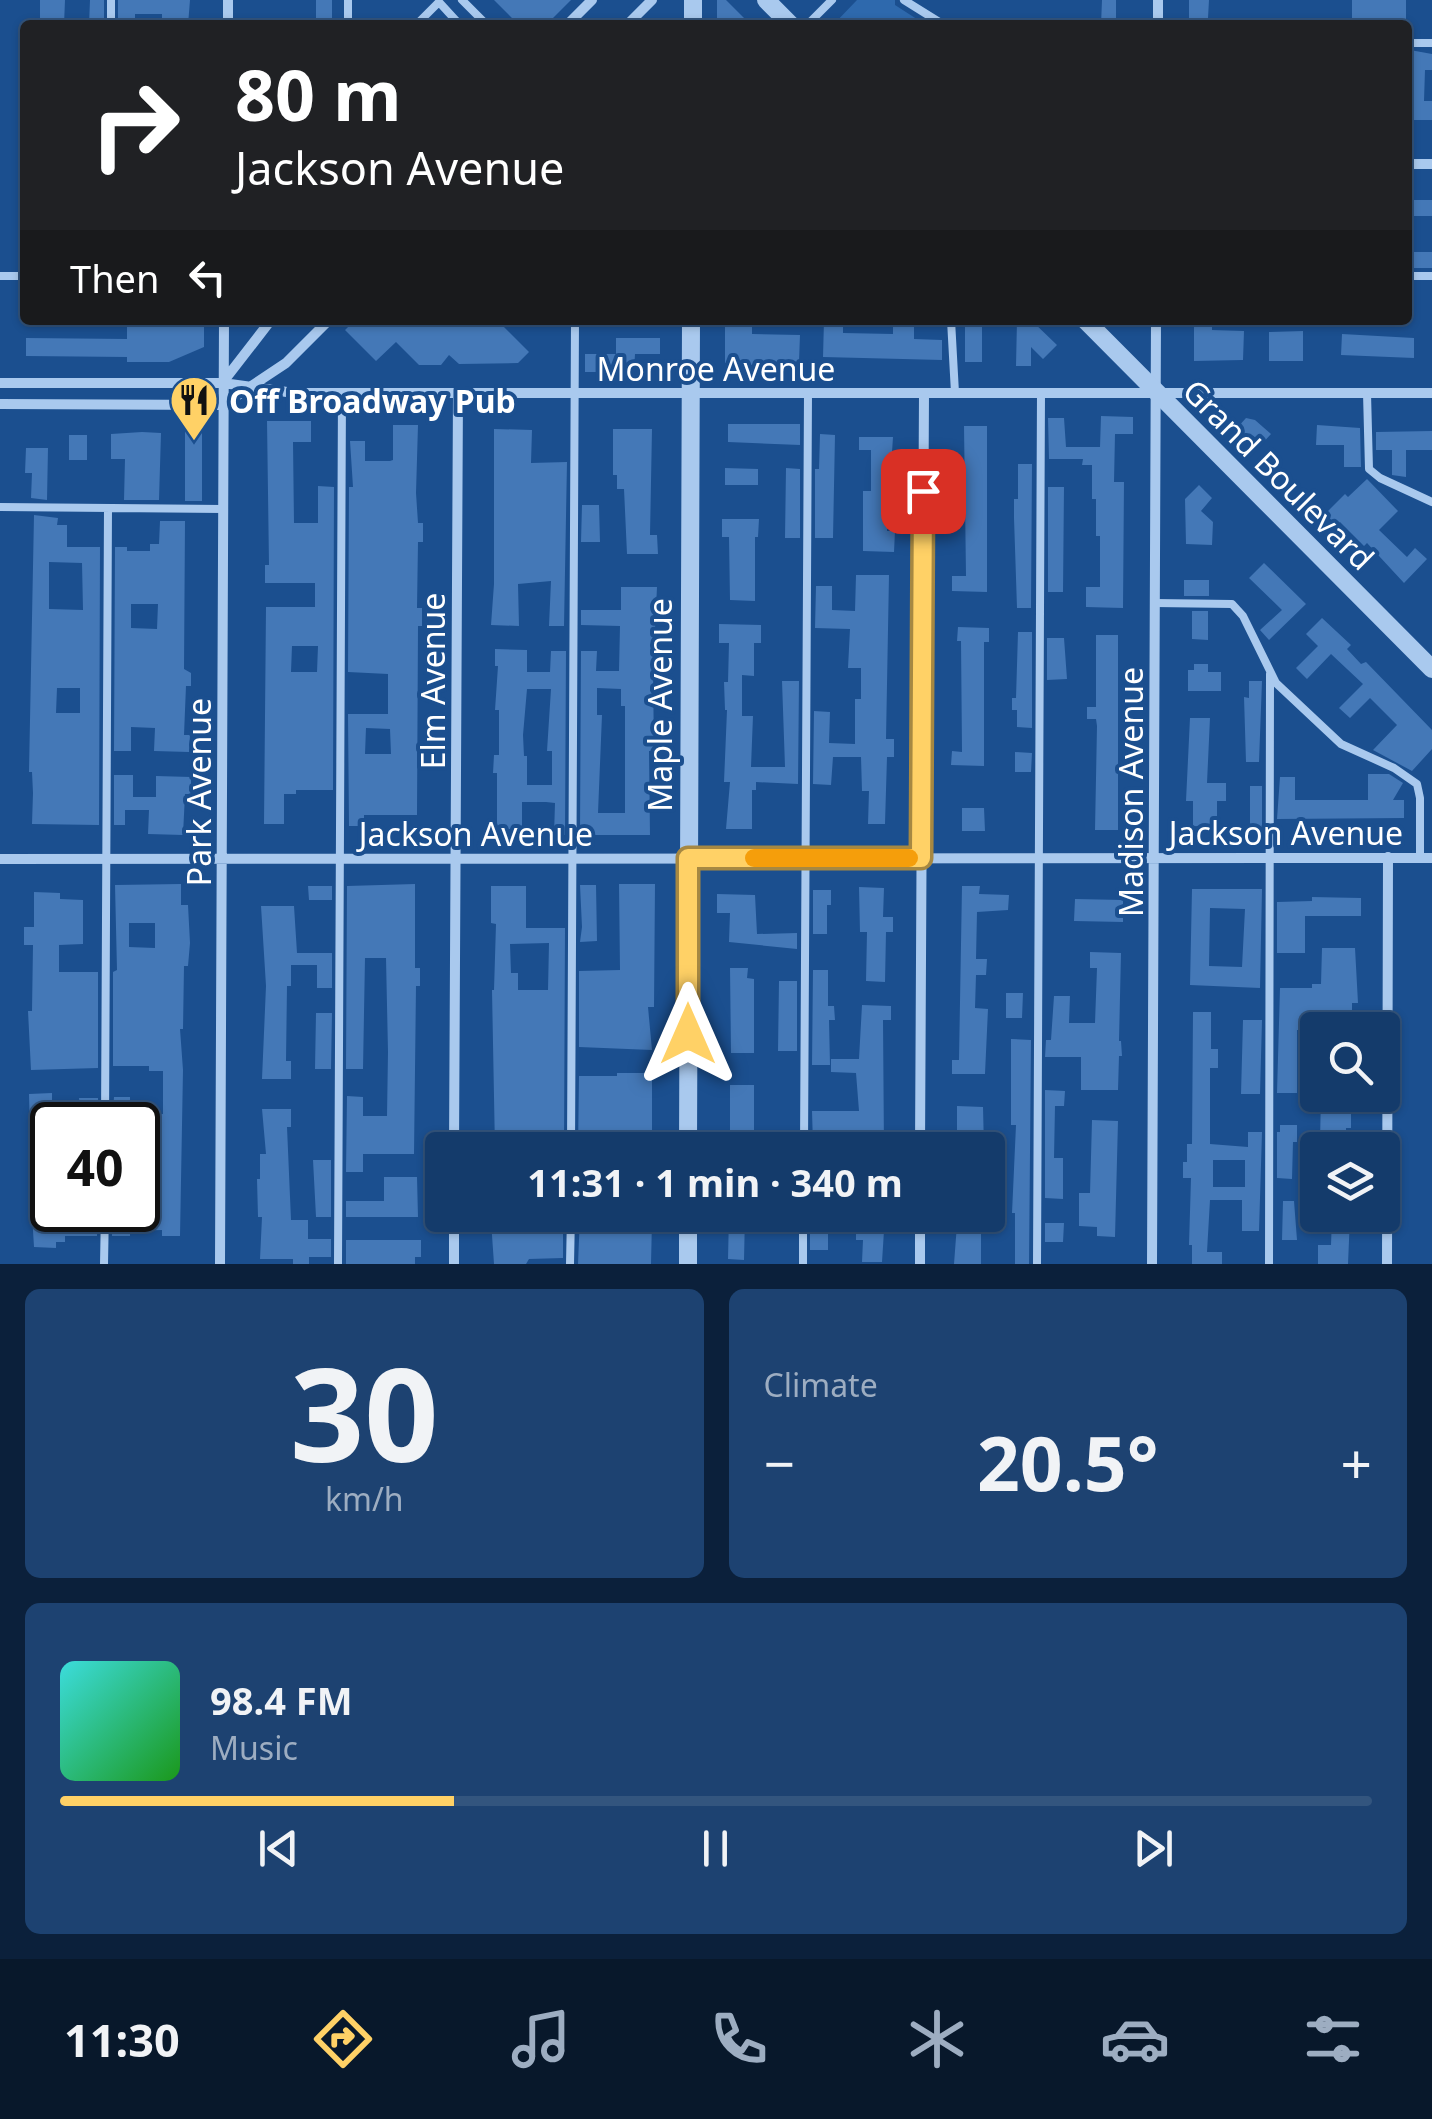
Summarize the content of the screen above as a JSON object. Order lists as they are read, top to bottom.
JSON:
{
  "streets": {
    "street": [
      "Monroe Avenue",
      "Grand Boulevard",
      "Elm Avenue",
      "Maple Avenue",
      "Park Avenue",
      "Madison Avenue",
      "Jackson Avenue"
    ]
  },
  "crossings": [
    ["Monroe Avenue", "Grand Boulevard"],
    ["Monroe Avenue", "Elm Avenue"],
    ["Monroe Avenue", "Maple Avenue"],
    ["Monroe Avenue", "Park Avenue"],
    ["Monroe Avenue", "Madison Avenue"],
    ["Grand Boulevard", "Madison Avenue"],
    ["Elm Avenue", "Jackson Avenue"],
    ["Maple Avenue", "Jackson Avenue"],
    ["Park Avenue", "Jackson Avenue"],
    ["Madison Avenue", "Jackson Avenue"]
  ],
  "places": {
    "restaurant": ["Off Broadway Pub"]
  },
  "page": {
    "turn": ["80 m", "Jackson Avenue"],
    "then": "Then",
    "limit": "40",
    "trip": "11:31 · 1 min · 340 m",
    "tile": [
      ["30", "km/h"],
      "Climate"
    ],
    "heat": ["−", "20.5°", "+"],
    "song": ["98.4 FM", "Music"],
    "tabs": "11:30"
  }
}
